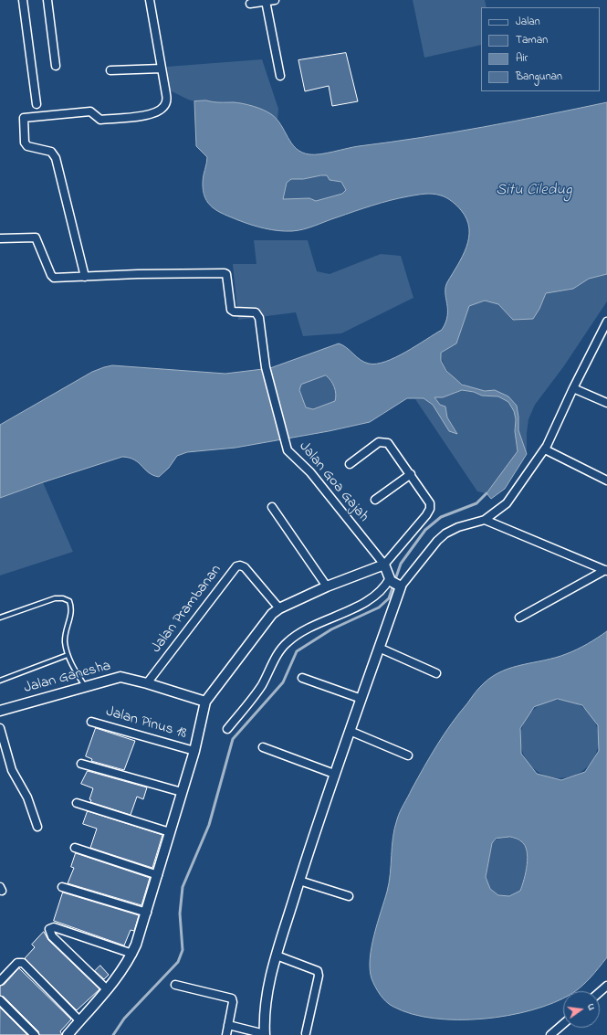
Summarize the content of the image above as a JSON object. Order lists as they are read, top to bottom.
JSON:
{
  "streets": {
    "street": [
      "Jalan Goa Gajah",
      "Jalan Prambanan",
      "Jalan Ganesha",
      "Jalan Pinus 18"
    ]
  },
  "crossings": [
    ["Jalan Prambanan", "Jalan Ganesha"]
  ],
  "water": ["Situ Ciledug"],
  "legend": [
    "Jalan",
    "Taman",
    "Air",
    "Bangunan"
  ],
  "north": "right"
}
